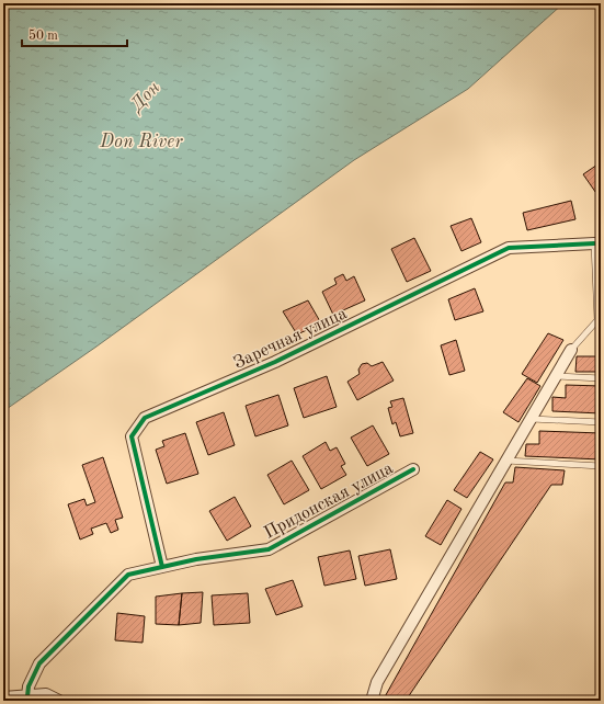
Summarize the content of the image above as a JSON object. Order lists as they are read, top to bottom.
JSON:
{
  "streets": {
    "street": ["Заречная улица", "Придонская улица"]
  },
  "crossings": [
    ["Заречная улица", "Придонская улица"]
  ],
  "water": ["Дон", "Don River"],
  "scale_bar": "50 m"
}
